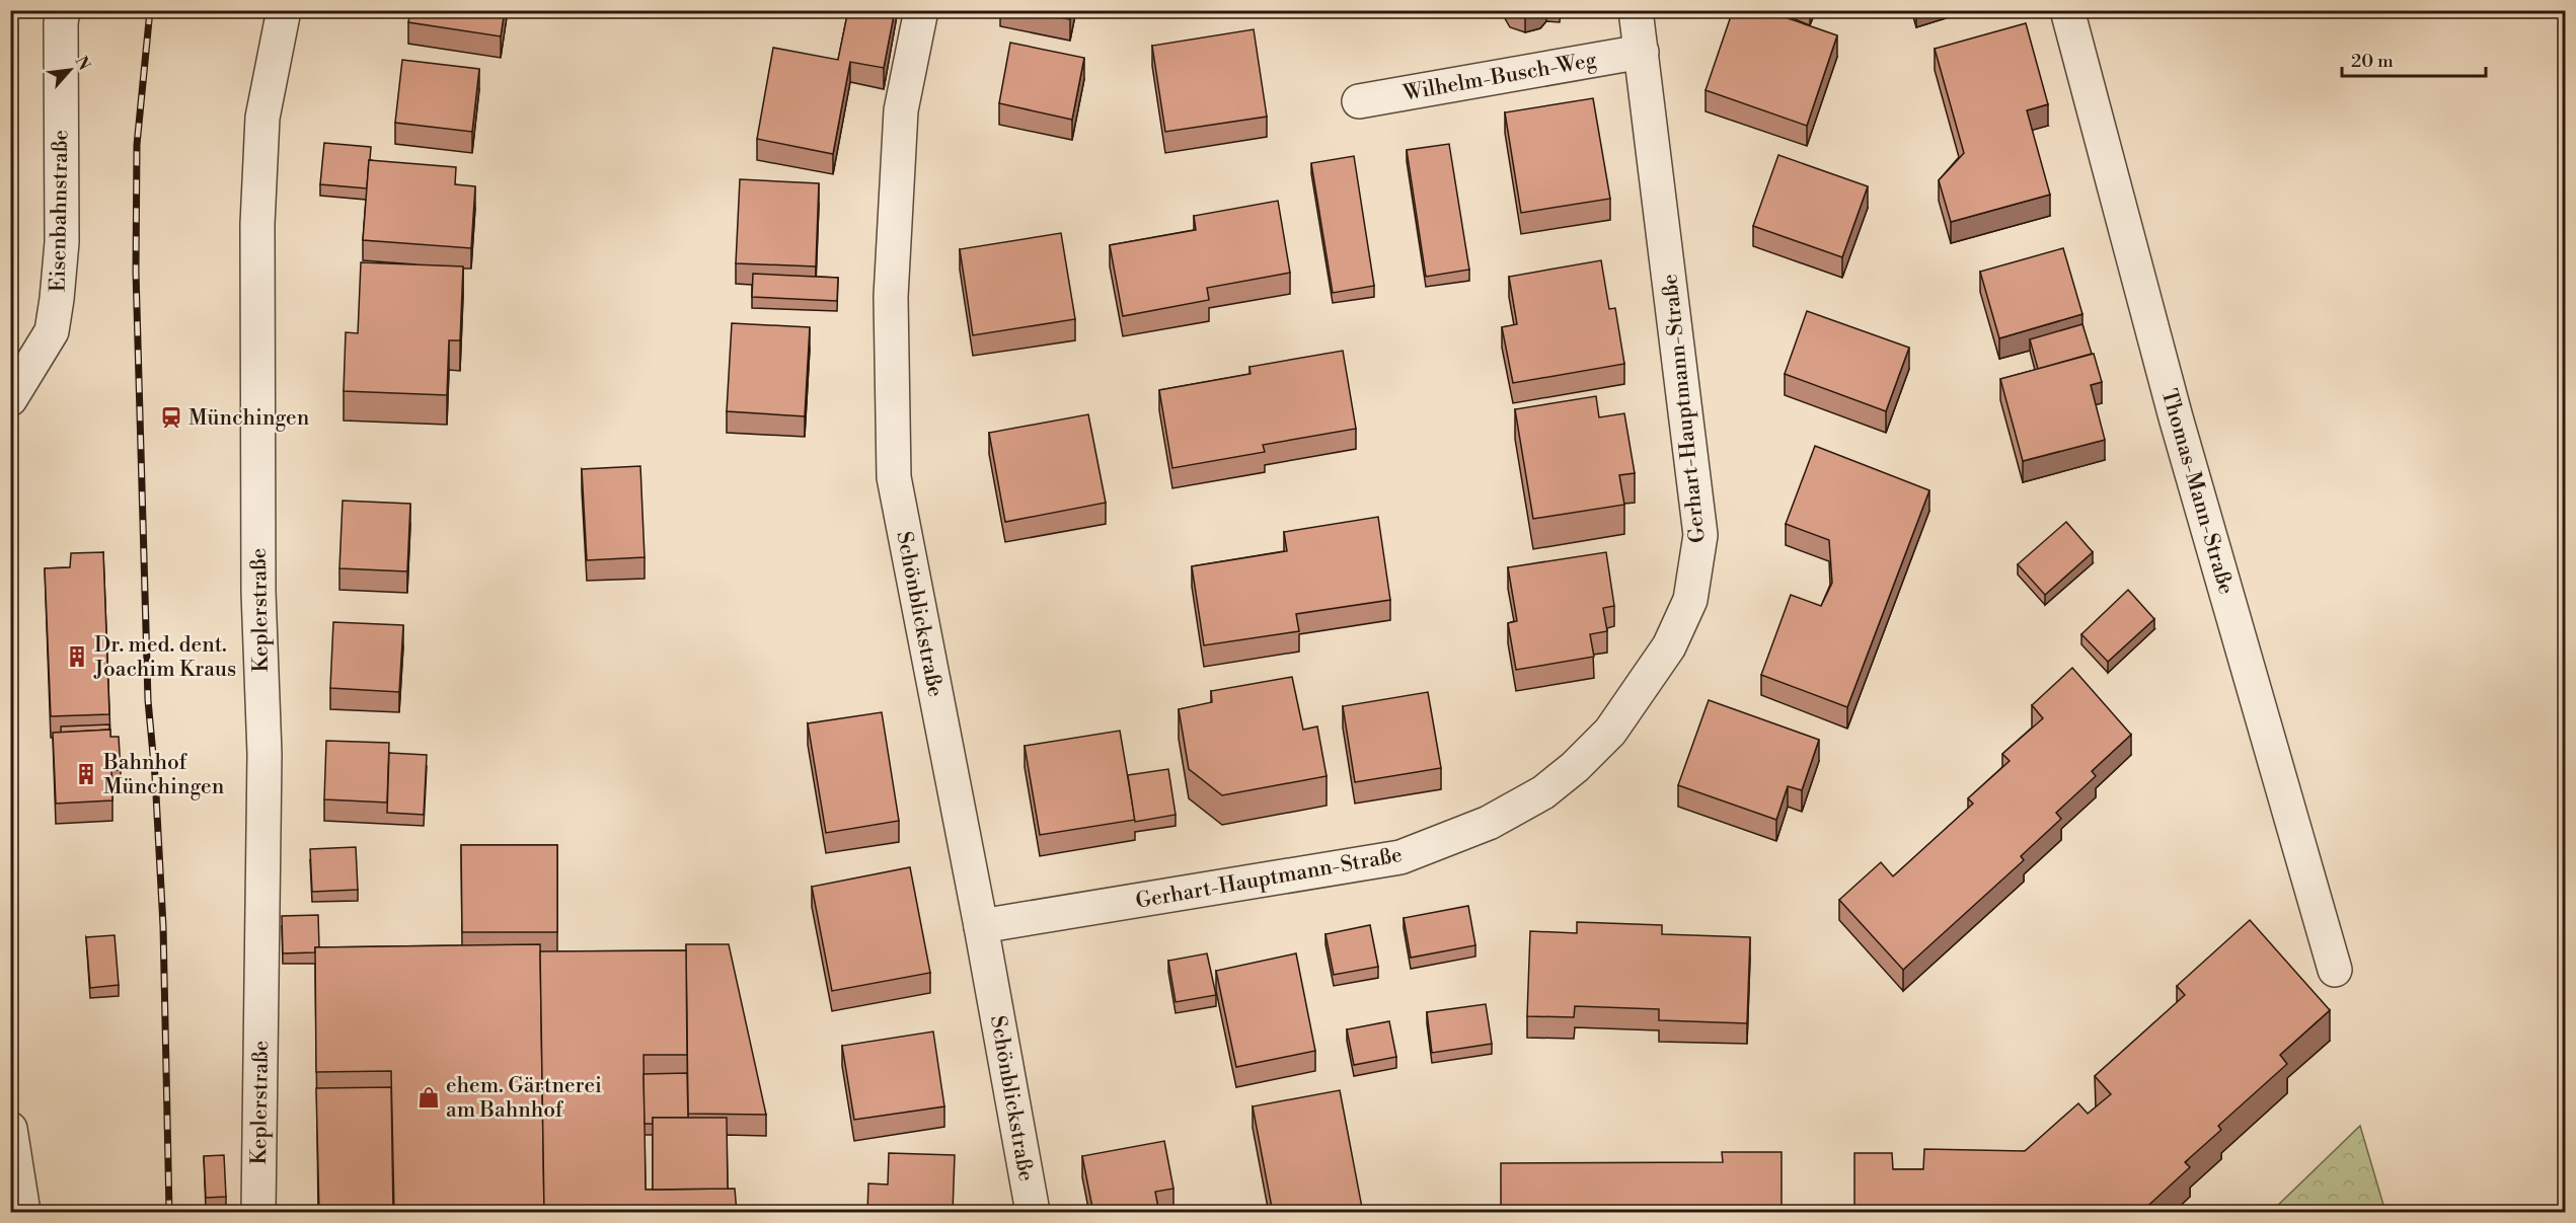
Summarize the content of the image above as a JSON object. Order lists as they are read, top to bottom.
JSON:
{
  "streets": {
    "street": [
      "Wilhelm-Busch-Weg",
      "Eisenbahnstraße",
      "Gerhart-Hauptmann-Straße",
      "Thomas-Mann-Straße",
      "Keplerstraße",
      "Schönblickstraße"
    ]
  },
  "crossings": [
    ["Wilhelm-Busch-Weg", "Gerhart-Hauptmann-Straße"],
    ["Gerhart-Hauptmann-Straße", "Schönblickstraße"]
  ],
  "places": {
    "station": ["Münchingen"],
    "building": ["Dr. med. dent. Joachim Kraus", "Bahnhof Münchingen"],
    "shop": ["ehem. Gärtnerei am Bahnhof"]
  },
  "scale_bar": "20 m",
  "north": "top right"
}
